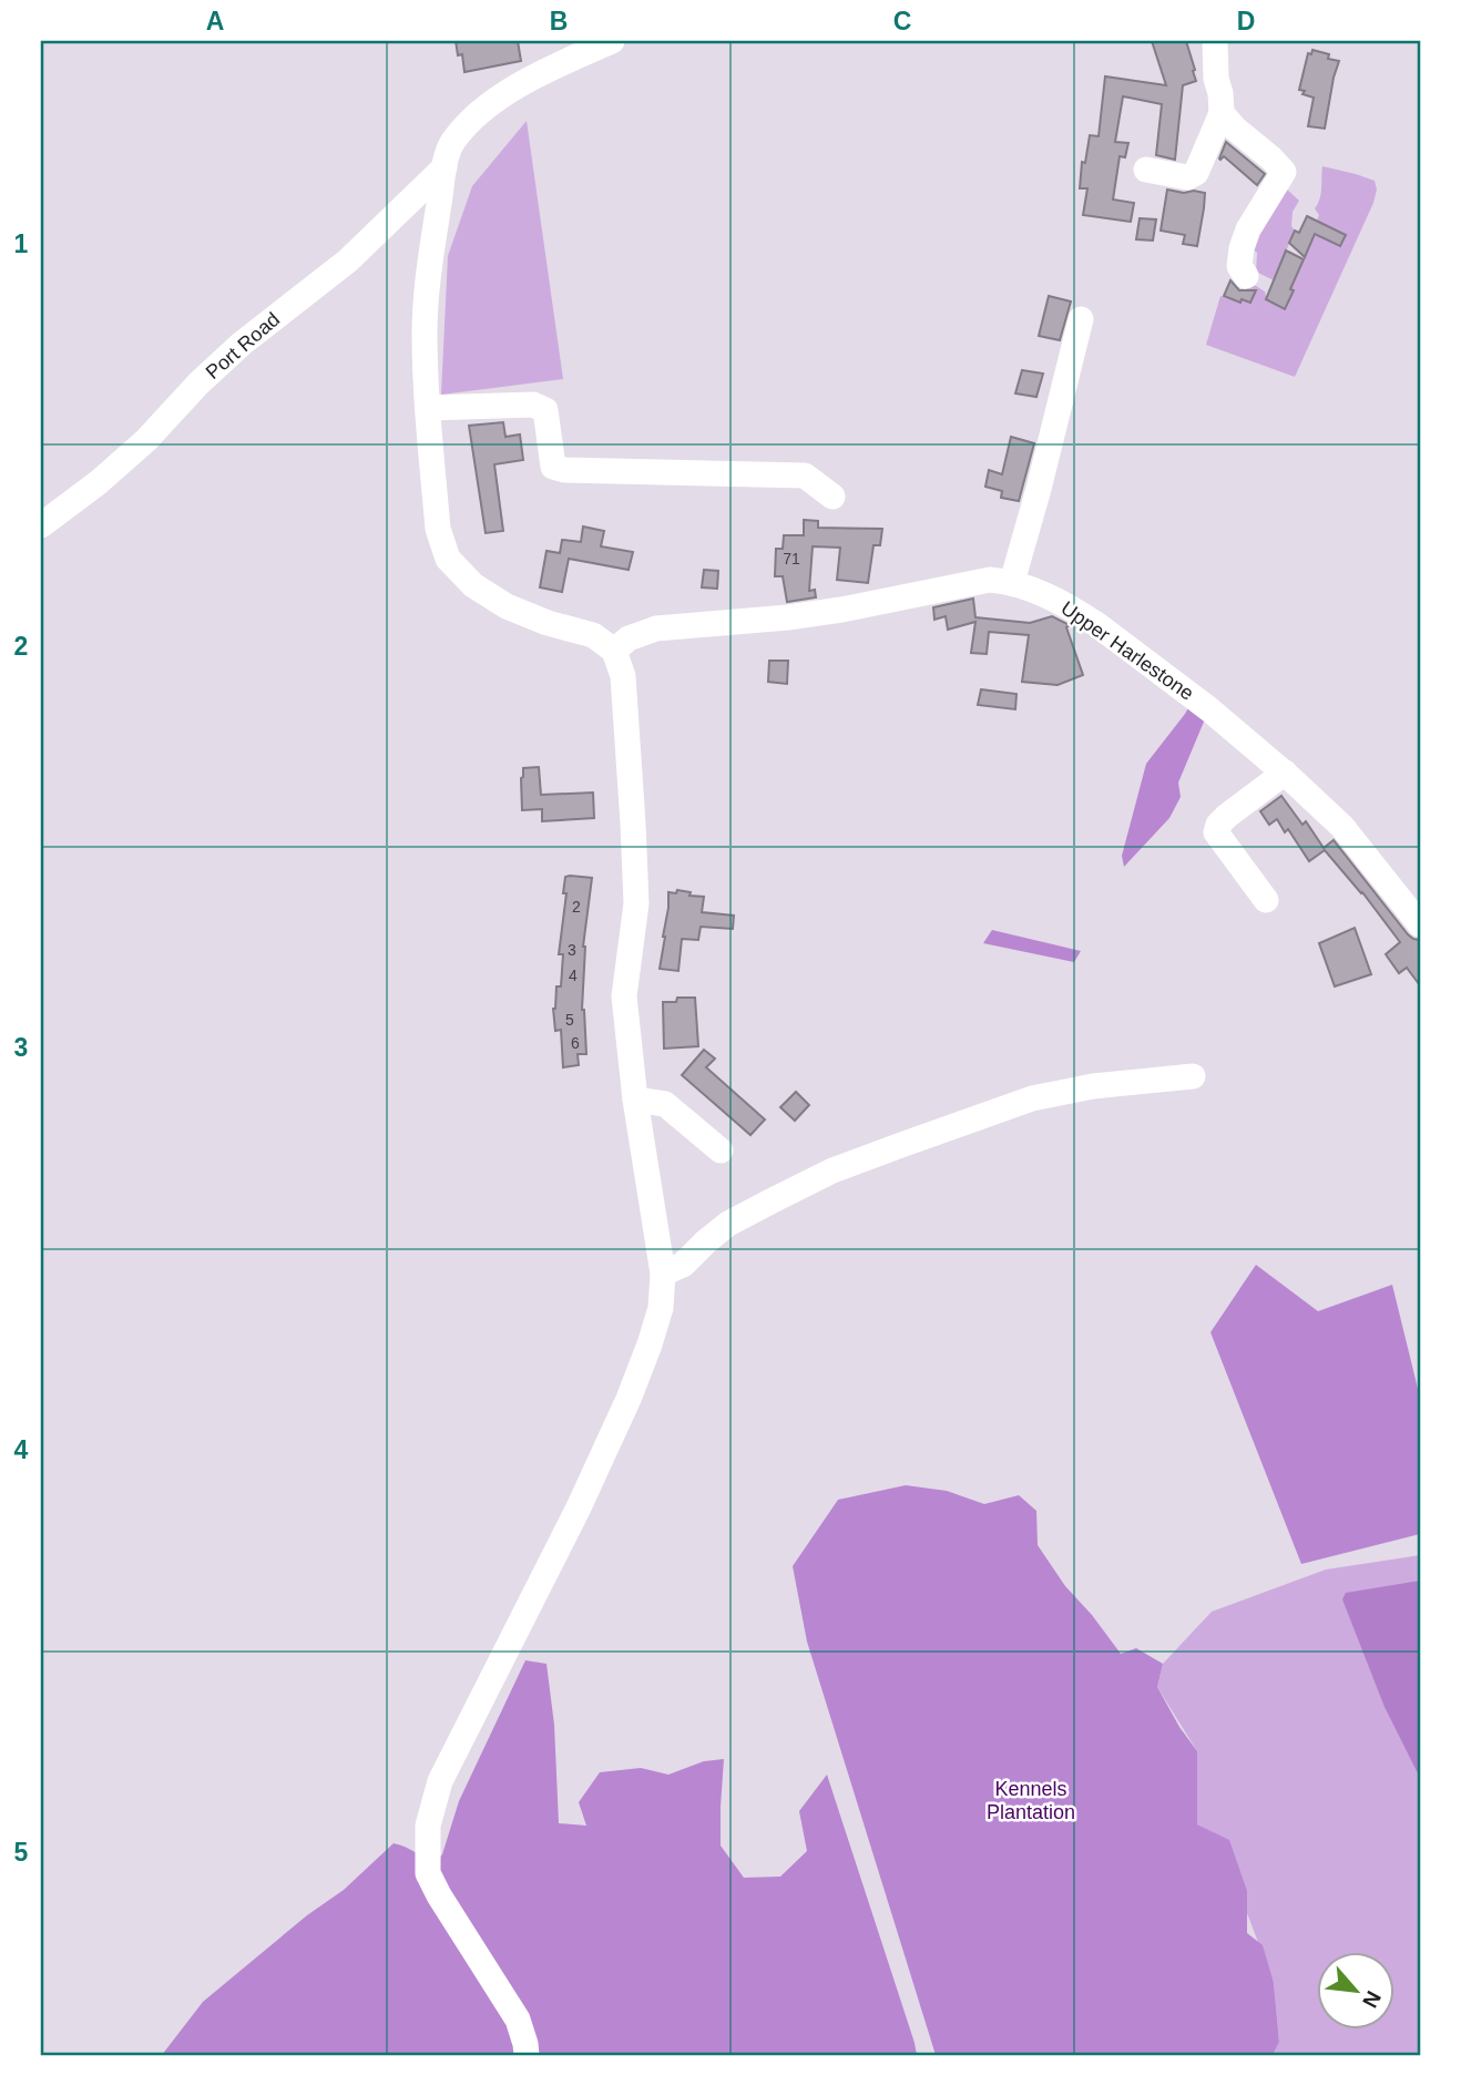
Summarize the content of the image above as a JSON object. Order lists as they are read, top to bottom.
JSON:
{
  "streets": {
    "street": ["Port Road", "Upper Harlestone"]
  },
  "parks": ["Kennels Plantation"],
  "house_numbers": [
    "71",
    "2",
    "3",
    "4",
    "5",
    "6"
  ],
  "north": "bottom right",
  "grid": {
    "columns": [
      "A",
      "B",
      "C",
      "D"
    ],
    "rows": [
      "1",
      "2",
      "3",
      "4",
      "5"
    ]
  }
}
